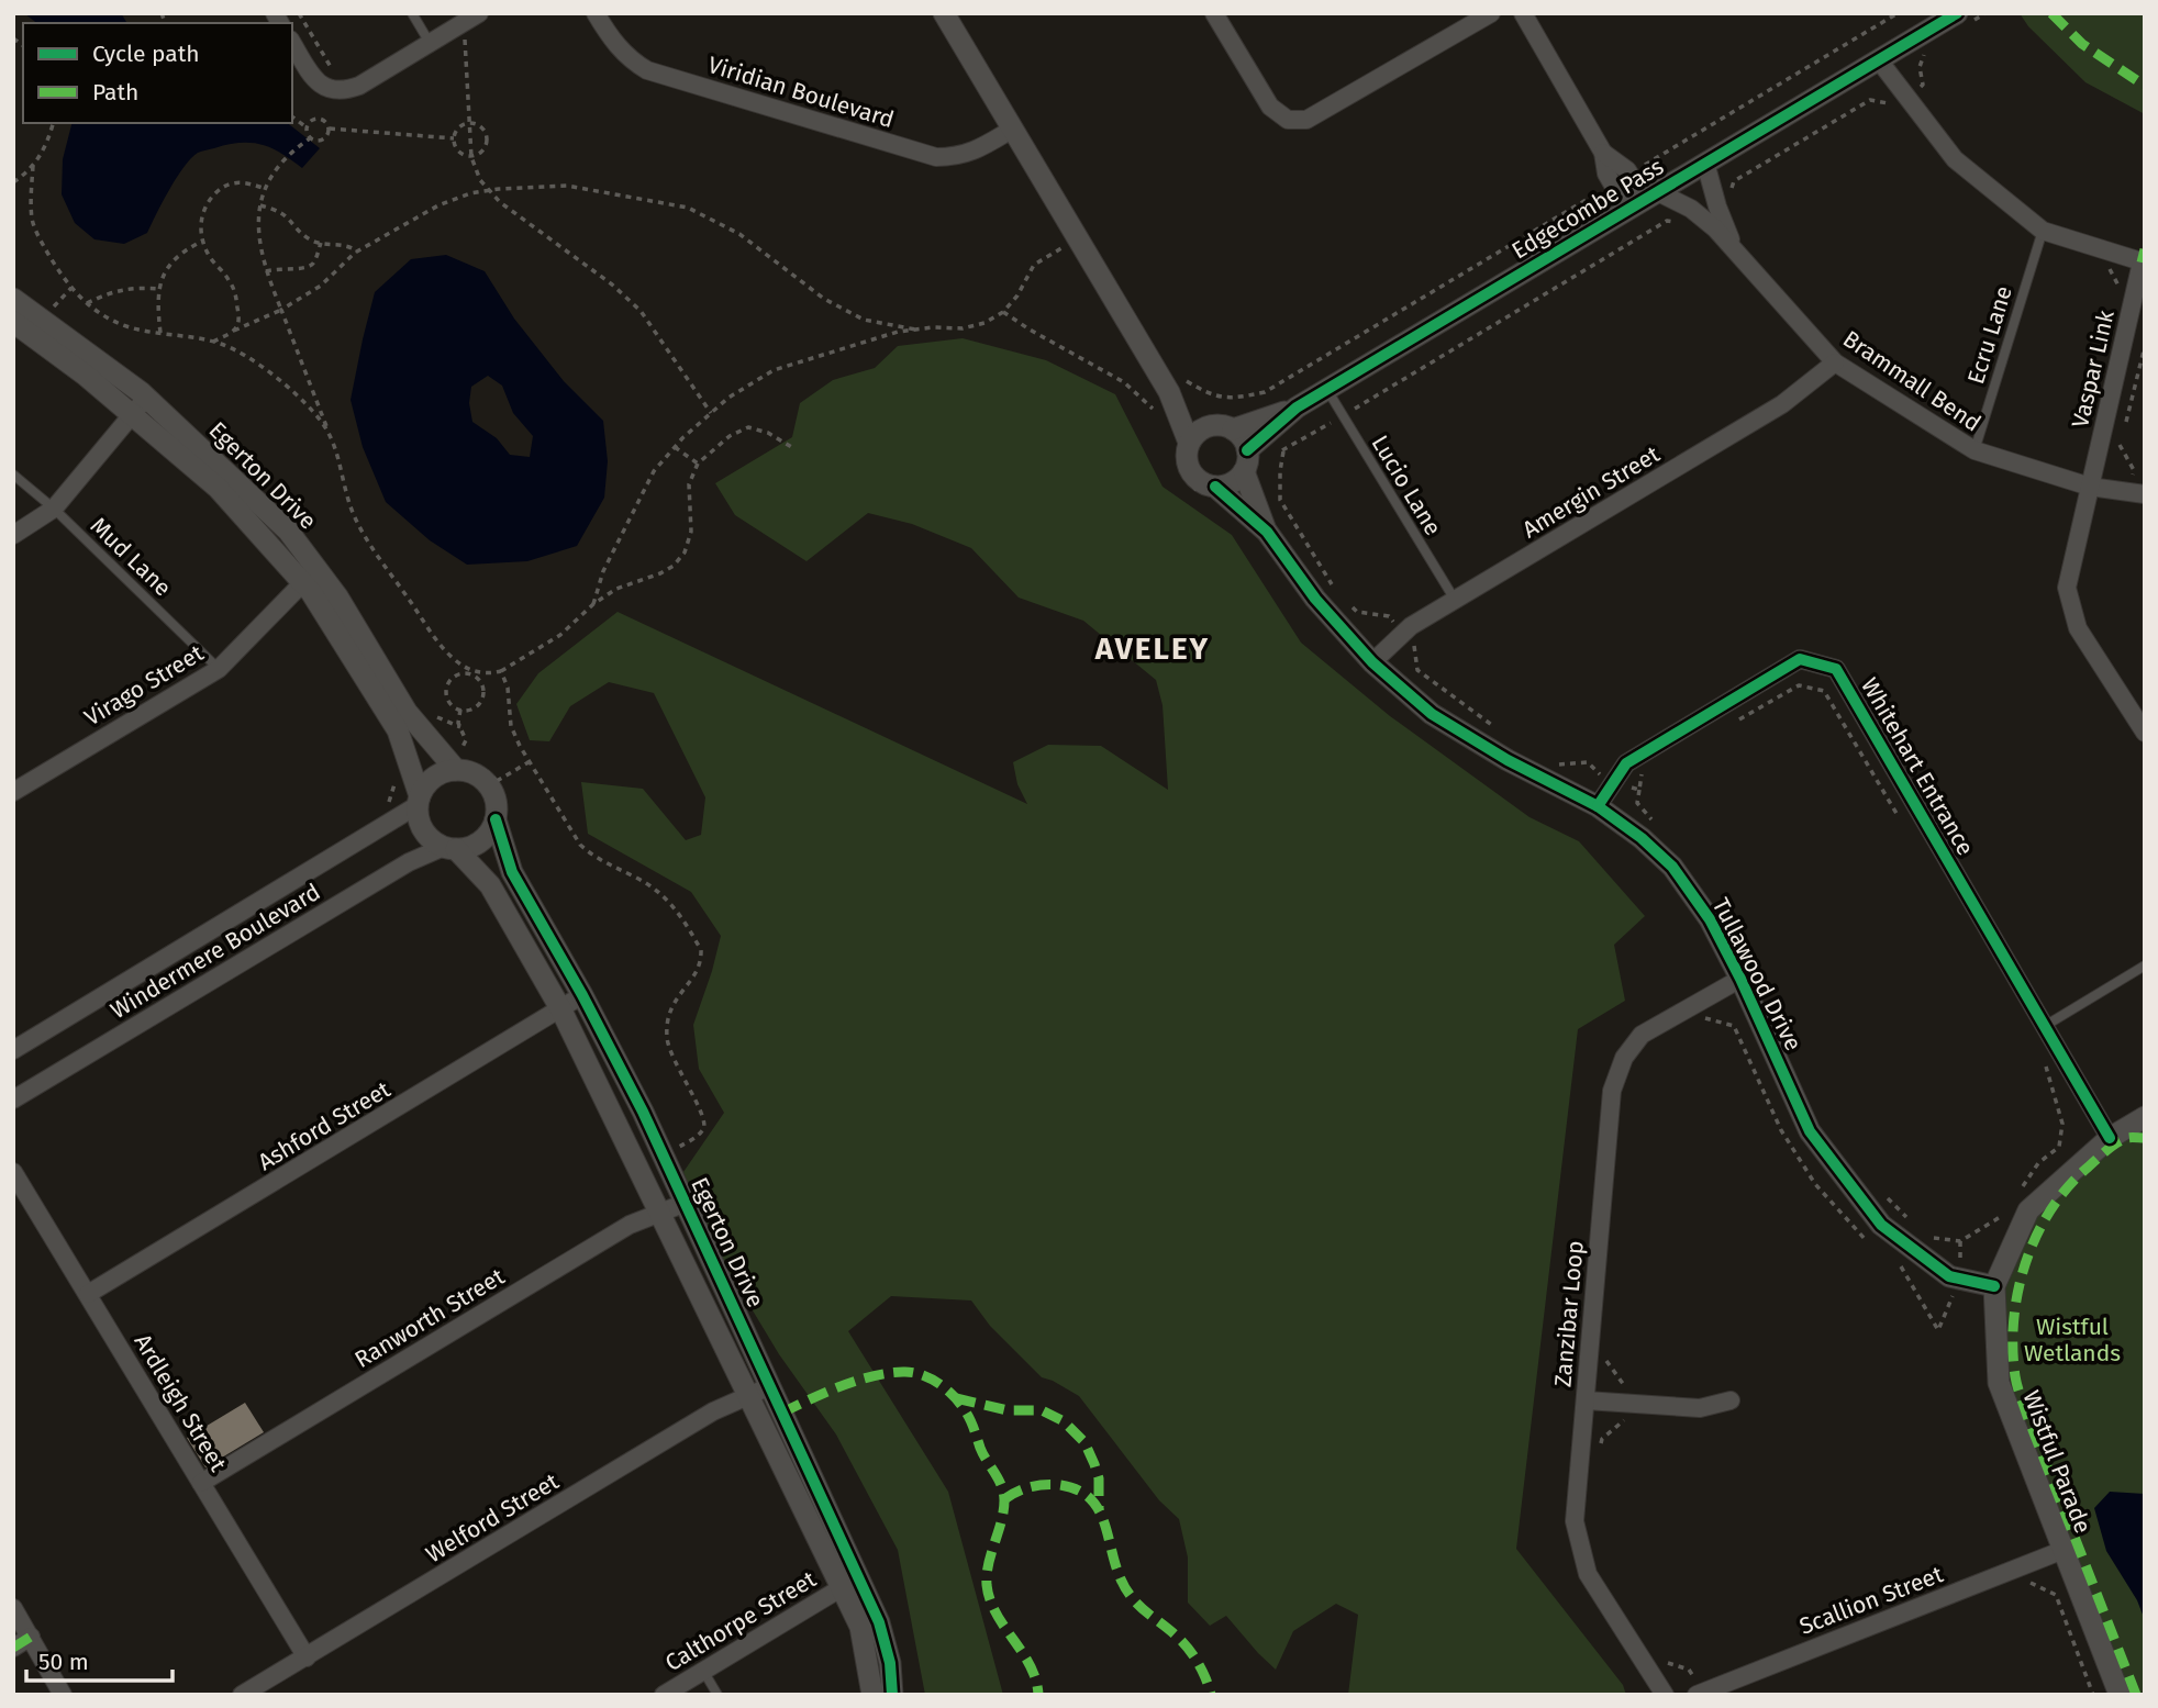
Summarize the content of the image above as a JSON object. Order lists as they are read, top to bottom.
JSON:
{
  "streets": {
    "street": [
      "Viridian Boulevard",
      "Edgecombe Pass",
      "Vaspar Link",
      "Brammall Bend",
      "Egerton Drive",
      "Amergin Street",
      "Virago Street",
      "Whitehart Entrance",
      "Windermere Boulevard",
      "Tullawood Drive",
      "Ashford Street",
      "Zanzibar Loop",
      "Ranworth Street",
      "Ardleigh Street",
      "Wistful Parade",
      "Welford Street",
      "Scallion Street",
      "Calthorpe Street"
    ],
    "lane": ["Ecru Lane", "Lucio Lane", "Mud Lane"]
  },
  "crossings": [
    ["Edgecombe Pass", "Brammall Bend"],
    ["Edgecombe Pass", "Lucio Lane"],
    ["Edgecombe Pass", "Tullawood Drive"],
    ["Ecru Lane", "Brammall Bend"],
    ["Vaspar Link", "Brammall Bend"],
    ["Brammall Bend", "Amergin Street"],
    ["Egerton Drive", "Virago Street"],
    ["Egerton Drive", "Windermere Boulevard"],
    ["Egerton Drive", "Ashford Street"],
    ["Egerton Drive", "Ranworth Street"],
    ["Egerton Drive", "Welford Street"],
    ["Egerton Drive", "Calthorpe Street"],
    ["Lucio Lane", "Amergin Street"],
    ["Amergin Street", "Tullawood Drive"],
    ["Mud Lane", "Virago Street"],
    ["Whitehart Entrance", "Tullawood Drive"],
    ["Whitehart Entrance", "Wistful Parade"],
    ["Tullawood Drive", "Zanzibar Loop"],
    ["Tullawood Drive", "Wistful Parade"],
    ["Ashford Street", "Ardleigh Street"],
    ["Ranworth Street", "Ardleigh Street"],
    ["Ardleigh Street", "Welford Street"],
    ["Wistful Parade", "Scallion Street"]
  ],
  "districts": ["AVELEY"],
  "parks": ["Wistful Wetlands"],
  "legend": ["Cycle path", "Path"],
  "scale_bar": "50 m"
}
